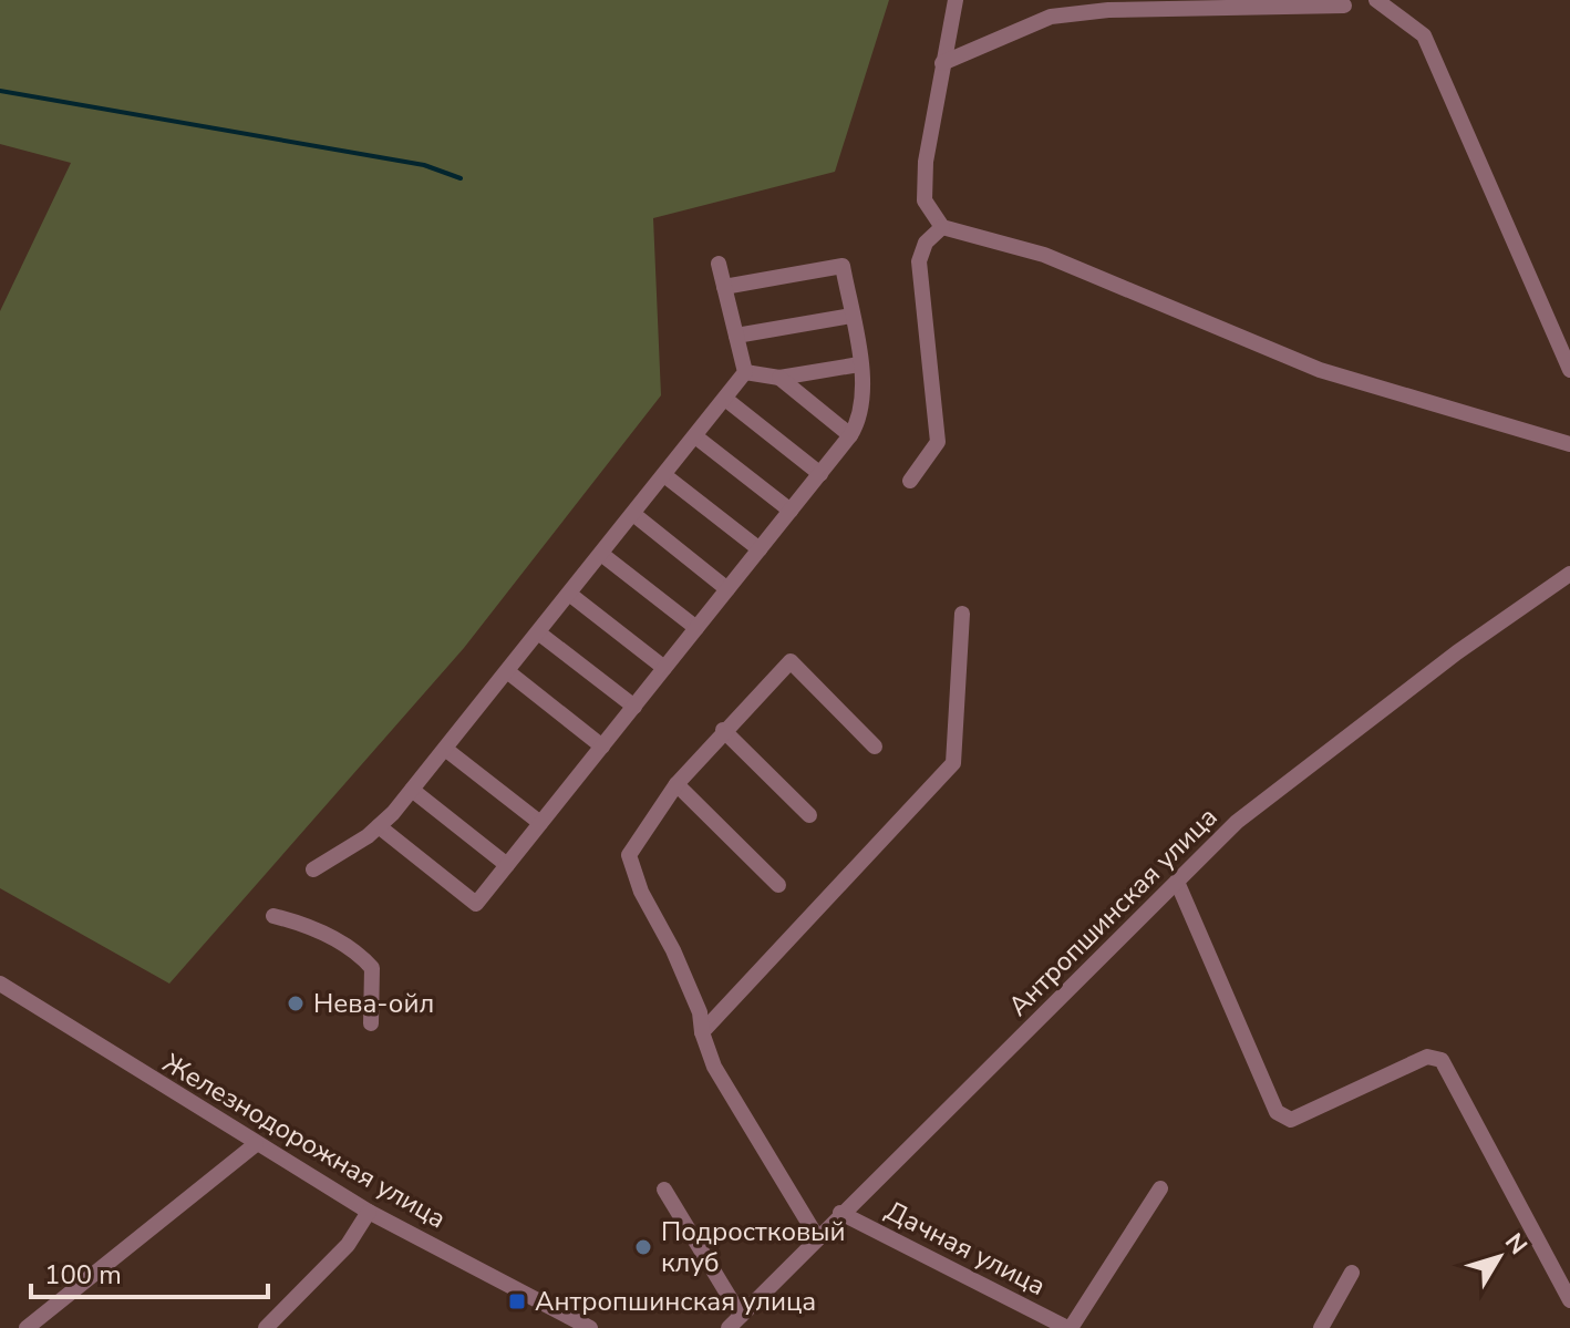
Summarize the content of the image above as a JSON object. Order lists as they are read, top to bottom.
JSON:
{
  "streets": {
    "street": ["Антропшинская улица", "Железнодорожная улица", "Дачная улица"]
  },
  "crossings": [
    ["Антропшинская улица", "Дачная улица"]
  ],
  "places": {
    "other": ["Нева-ойл", "Подростковый клуб"],
    "transit": ["Антропшинская улица"]
  },
  "scale_bar": "100 m",
  "north": "top right"
}
